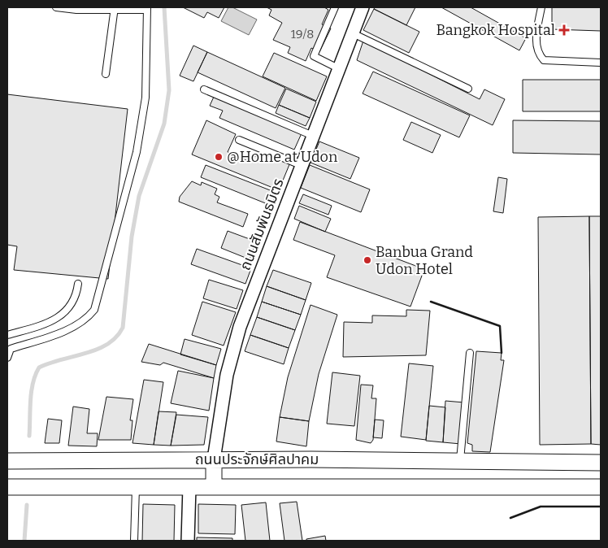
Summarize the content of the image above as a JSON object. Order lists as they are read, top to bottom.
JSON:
{
  "streets": {
    "street": ["ถนนสัมพันธมิตร", "ถนนประจักษ์ศิลปาคม"]
  },
  "crossings": [
    ["ถนนสัมพันธมิตร", "ถนนประจักษ์ศิลปาคม"]
  ],
  "places": {
    "health": ["Bangkok Hospital"],
    "other": ["@Home at Udon", "Banbua Grand Udon Hotel"]
  },
  "house_numbers": ["19/8"]
}
